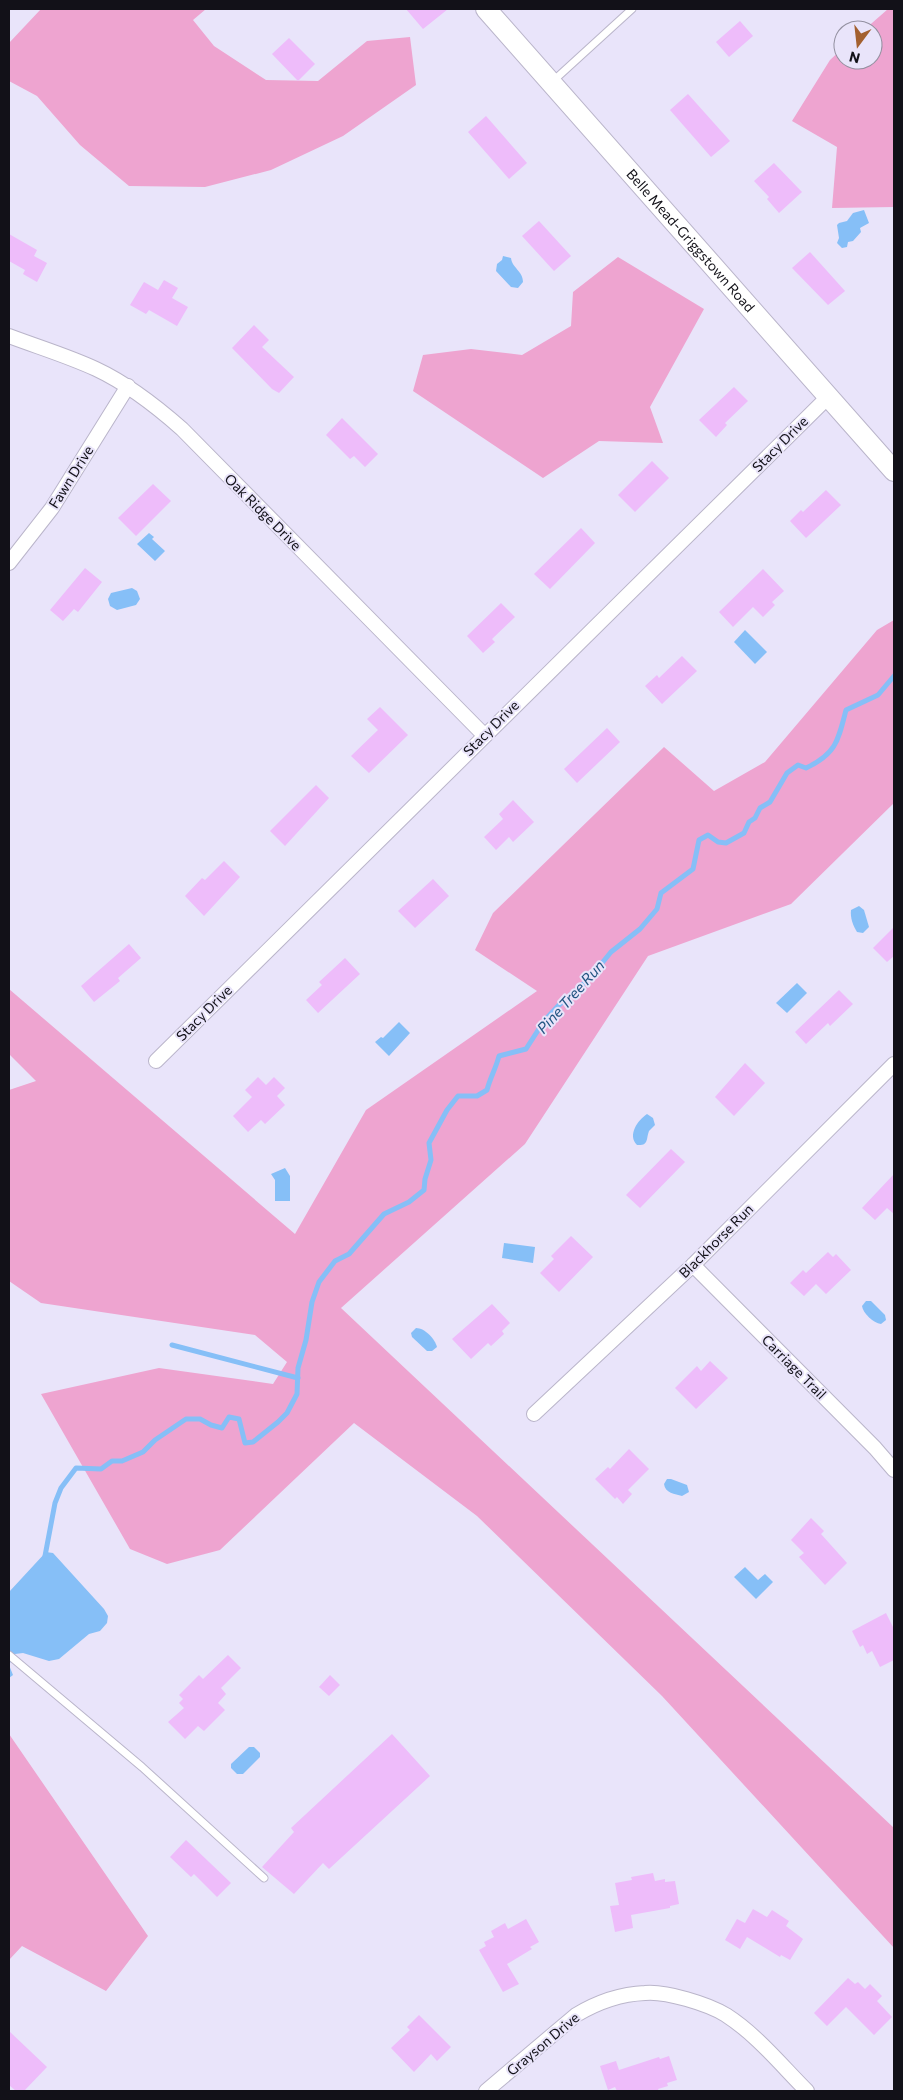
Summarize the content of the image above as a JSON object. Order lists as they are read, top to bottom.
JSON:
{
  "streets": {
    "street": [
      "Belle Mead-Griggstown Road",
      "Stacy Drive",
      "Fawn Drive",
      "Oak Ridge Drive",
      "Blackhorse Run",
      "Carriage Trail",
      "Grayson Drive"
    ]
  },
  "crossings": [
    ["Belle Mead-Griggstown Road", "Stacy Drive"],
    ["Stacy Drive", "Oak Ridge Drive"],
    ["Fawn Drive", "Oak Ridge Drive"],
    ["Blackhorse Run", "Carriage Trail"]
  ],
  "water": ["Pine Tree Run"],
  "north": "bottom"
}
